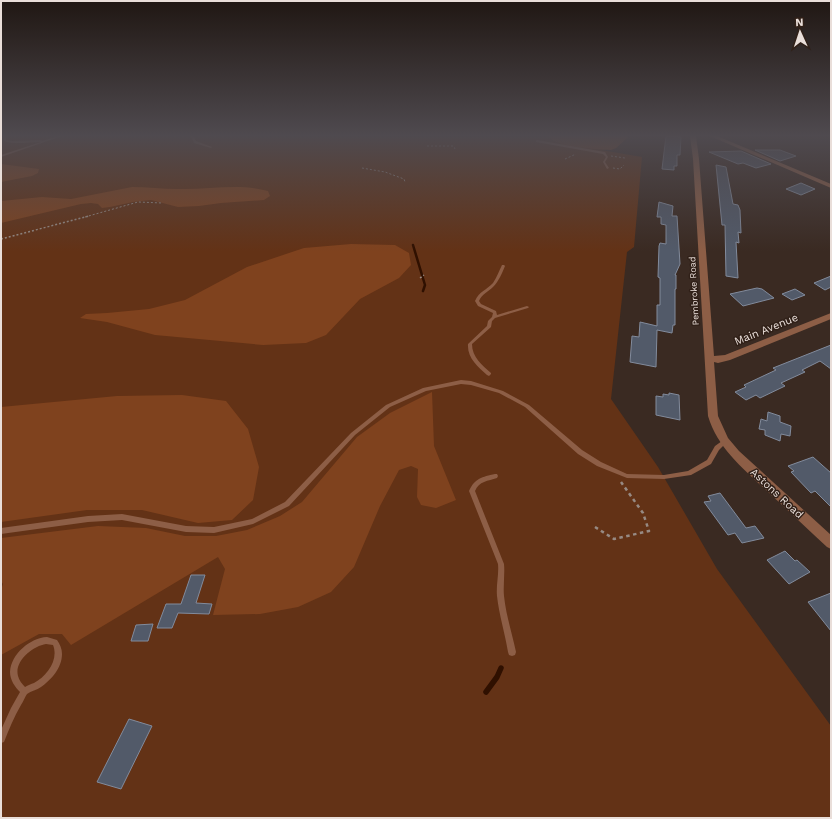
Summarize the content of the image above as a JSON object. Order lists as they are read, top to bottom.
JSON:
{
  "streets": {
    "street": ["Pembroke Road", "Main Avenue", "Astons Road"]
  },
  "crossings": [
    ["Pembroke Road", "Main Avenue"],
    ["Pembroke Road", "Astons Road"]
  ],
  "north": "top"
}
